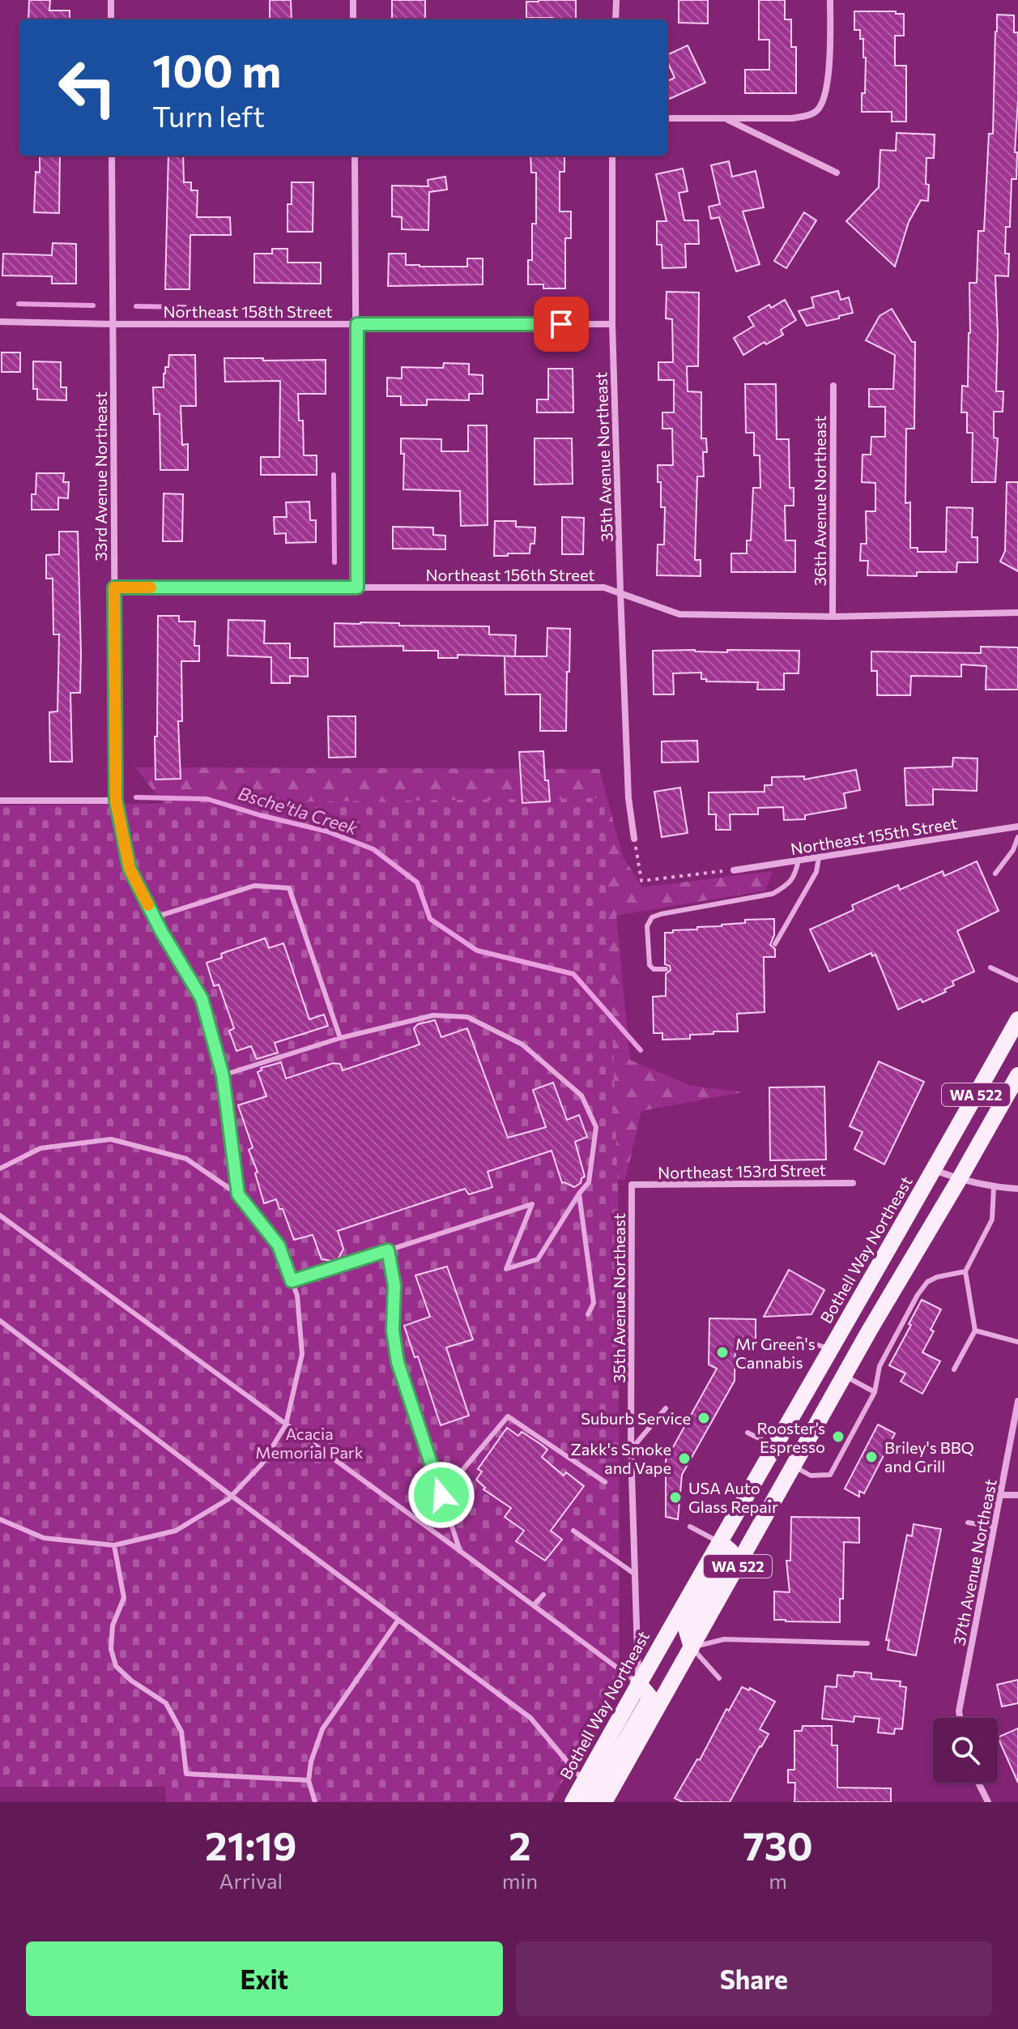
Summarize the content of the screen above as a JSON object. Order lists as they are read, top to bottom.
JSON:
{
  "streets": {
    "main road": ["WA 522", "Bothell Way Northeast"],
    "street": [
      "Northeast 158th Street",
      "35th Avenue Northeast",
      "33rd Avenue Northeast",
      "36th Avenue Northeast",
      "Northeast 156th Street",
      "Northeast 155th Street",
      "Northeast 153rd Street",
      "37th Avenue Northeast"
    ]
  },
  "crossings": [
    ["Northeast 158th Street", "35th Avenue Northeast"],
    ["Northeast 158th Street", "33rd Avenue Northeast"],
    ["35th Avenue Northeast", "Northeast 156th Street"],
    ["35th Avenue Northeast", "Northeast 153rd Street"],
    ["35th Avenue Northeast", "Bothell Way Northeast"],
    ["33rd Avenue Northeast", "Northeast 156th Street"],
    ["36th Avenue Northeast", "Northeast 156th Street"]
  ],
  "water": ["Bsche'tla Creek"],
  "parks": ["Acacia Memorial Park"],
  "places": [
    "Mr Green's Cannabis",
    "Suburb Service",
    "Rooster’s Espresso",
    "Briley's BBQ and Grill",
    "Zakk's Smoke and Vape",
    "USA Auto Glass Repair"
  ],
  "page": {
    "turn": ["100 m", "Turn left"],
    "eta": [
      "21:19",
      "Arrival",
      "2",
      "min",
      "730",
      "m"
    ],
    "buttons": ["Exit", "Share"]
  }
}
